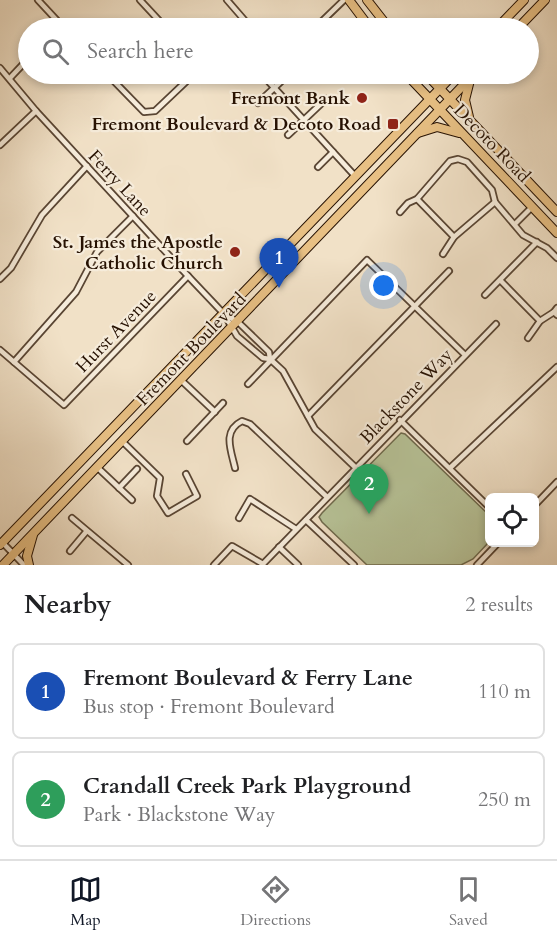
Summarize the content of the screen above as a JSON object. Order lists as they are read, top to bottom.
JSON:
{
  "streets": {
    "main road": ["Decoto Road", "Fremont Boulevard"],
    "street": ["Ferry Lane", "Hurst Avenue", "Blackstone Way"]
  },
  "crossings": [
    ["Decoto Road", "Fremont Boulevard"],
    ["Ferry Lane", "Hurst Avenue"],
    ["Ferry Lane", "Fremont Boulevard"],
    ["Ferry Lane", "Blackstone Way"]
  ],
  "places": {
    "other": ["Fremont Bank", "St. James the Apostle Catholic Church"],
    "transit": ["Fremont Boulevard & Decoto Road"]
  },
  "page": {
    "search": "Search here",
    "pins": ["1", "2"],
    "heading": ["Nearby", "2 results"],
    "list": [
      {
        "mark": "1",
        "name": "Fremont Boulevard & Ferry Lane",
        "note": "Bus stop · Fremont Boulevard",
        "value": "110 m"
      },
      {
        "mark": "2",
        "name": "Crandall Creek Park Playground",
        "note": "Park · Blackstone Way",
        "value": "250 m"
      }
    ],
    "nav": ["Map", "Directions", "Saved"]
  }
}
